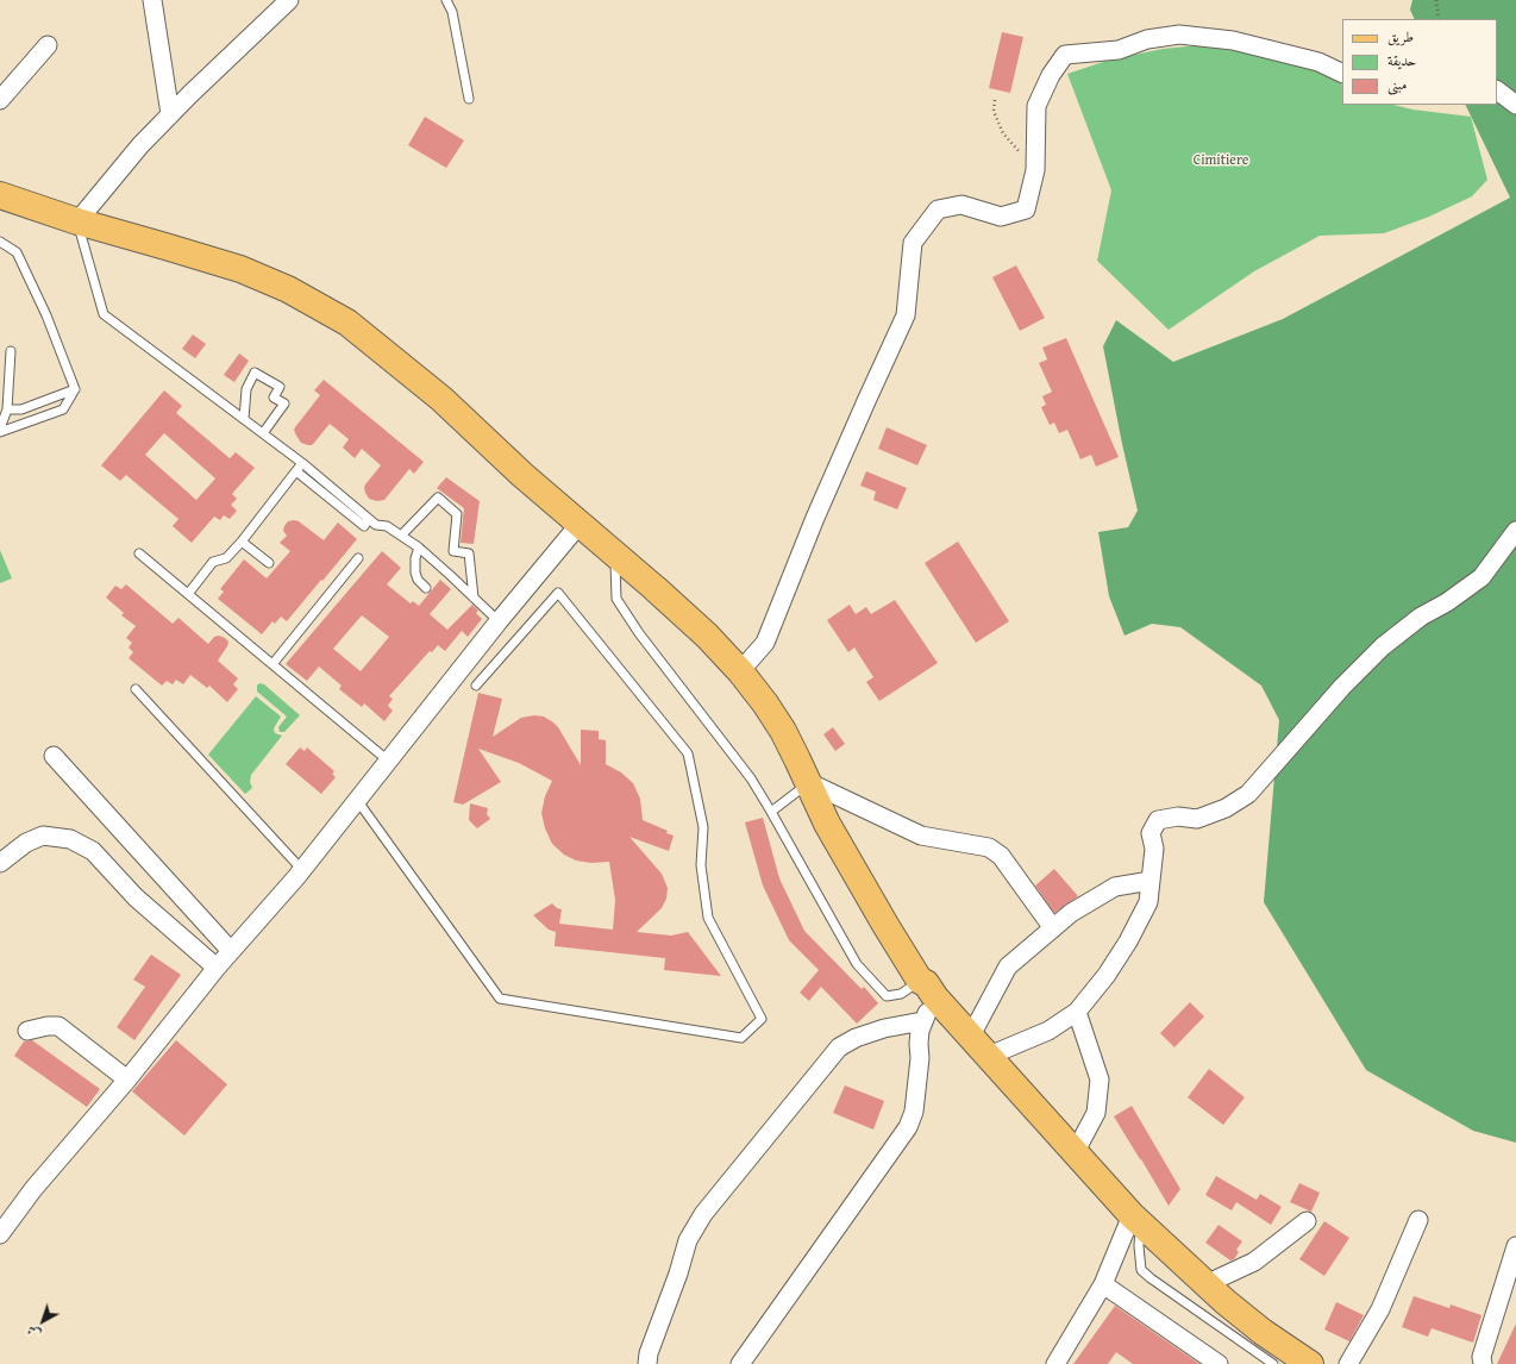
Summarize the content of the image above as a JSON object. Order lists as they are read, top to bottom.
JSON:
{
  "parks": ["Cimitiere"],
  "legend": ["طريق", "حديقة", "مبنى"],
  "north": "bottom left"
}
